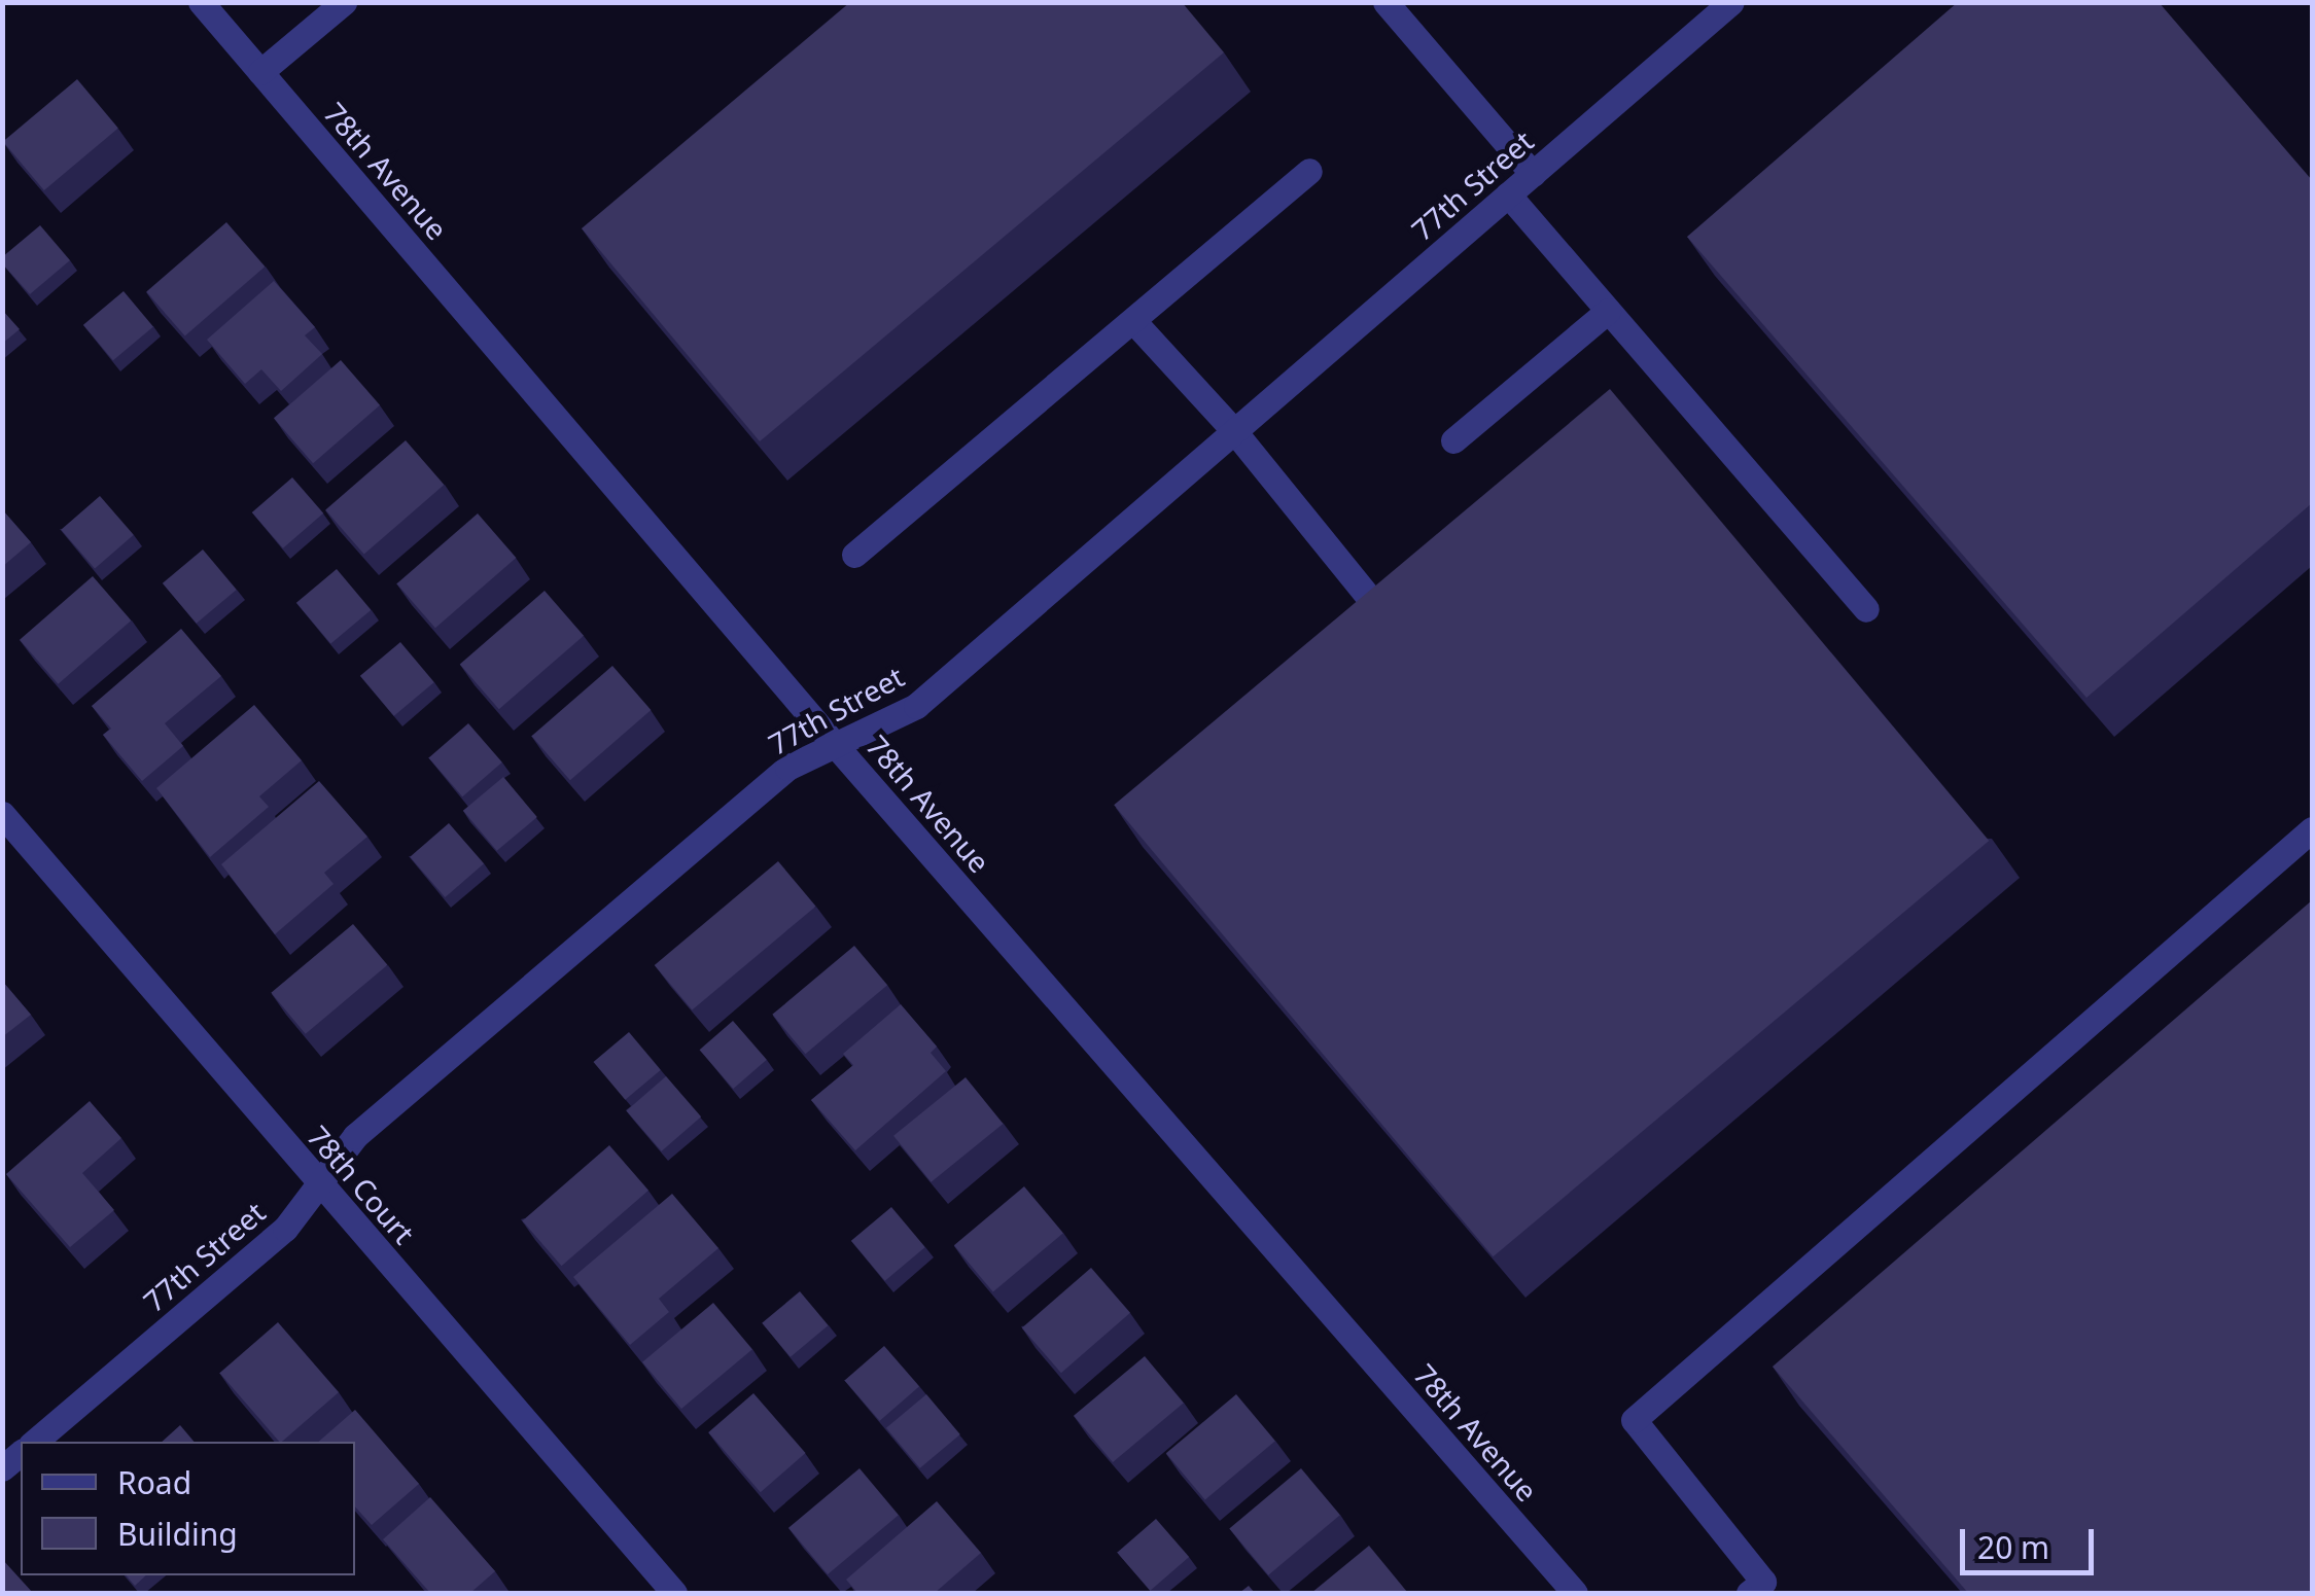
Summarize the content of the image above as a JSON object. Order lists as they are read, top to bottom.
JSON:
{
  "streets": {
    "street": ["78th Avenue", "77th Street", "78th Court"]
  },
  "crossings": [
    ["78th Avenue", "77th Street"],
    ["77th Street", "78th Court"]
  ],
  "legend": ["Road", "Building"],
  "scale_bar": "20 m"
}
